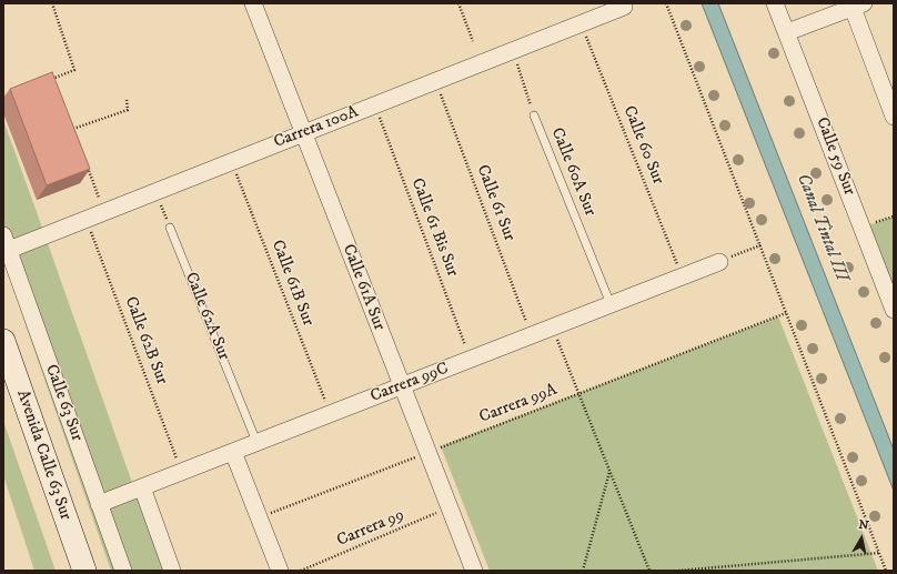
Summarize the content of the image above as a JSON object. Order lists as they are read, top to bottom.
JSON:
{
  "streets": {
    "main road": ["Avenida Calle 63 Sur"],
    "street": [
      "Carrera 100A",
      "Calle 59 Sur",
      "Calle 61A Sur",
      "Carrera 99C",
      "Calle 63 Sur"
    ],
    "lane": ["Calle 60A Sur", "Calle 62A Sur"],
    "path": [
      "Calle 60 Sur",
      "Calle 61 Sur",
      "Calle 61 Bis Sur",
      "Calle 61B Sur",
      "Calle 62B Sur",
      "Carrera 99A",
      "Carrera 99"
    ]
  },
  "crossings": [
    ["Carrera 100A", "Calle 60 Sur"],
    ["Carrera 100A", "Calle 60A Sur"],
    ["Carrera 100A", "Calle 61 Sur"],
    ["Carrera 100A", "Calle 61 Bis Sur"],
    ["Carrera 100A", "Calle 61B Sur"],
    ["Carrera 100A", "Calle 61A Sur"],
    ["Carrera 100A", "Calle 62B Sur"],
    ["Carrera 100A", "Calle 63 Sur"],
    ["Calle 60 Sur", "Carrera 99C"],
    ["Calle 60A Sur", "Carrera 99C"],
    ["Calle 61 Sur", "Carrera 99C"],
    ["Calle 61 Bis Sur", "Carrera 99C"],
    ["Calle 61B Sur", "Carrera 99C"],
    ["Calle 61A Sur", "Carrera 99C"],
    ["Calle 61A Sur", "Carrera 99A"],
    ["Calle 61A Sur", "Carrera 99"],
    ["Calle 62A Sur", "Carrera 99C"],
    ["Calle 62B Sur", "Carrera 99C"],
    ["Carrera 99C", "Calle 63 Sur"]
  ],
  "water": ["Canal Tintal III"],
  "north": "top"
}
